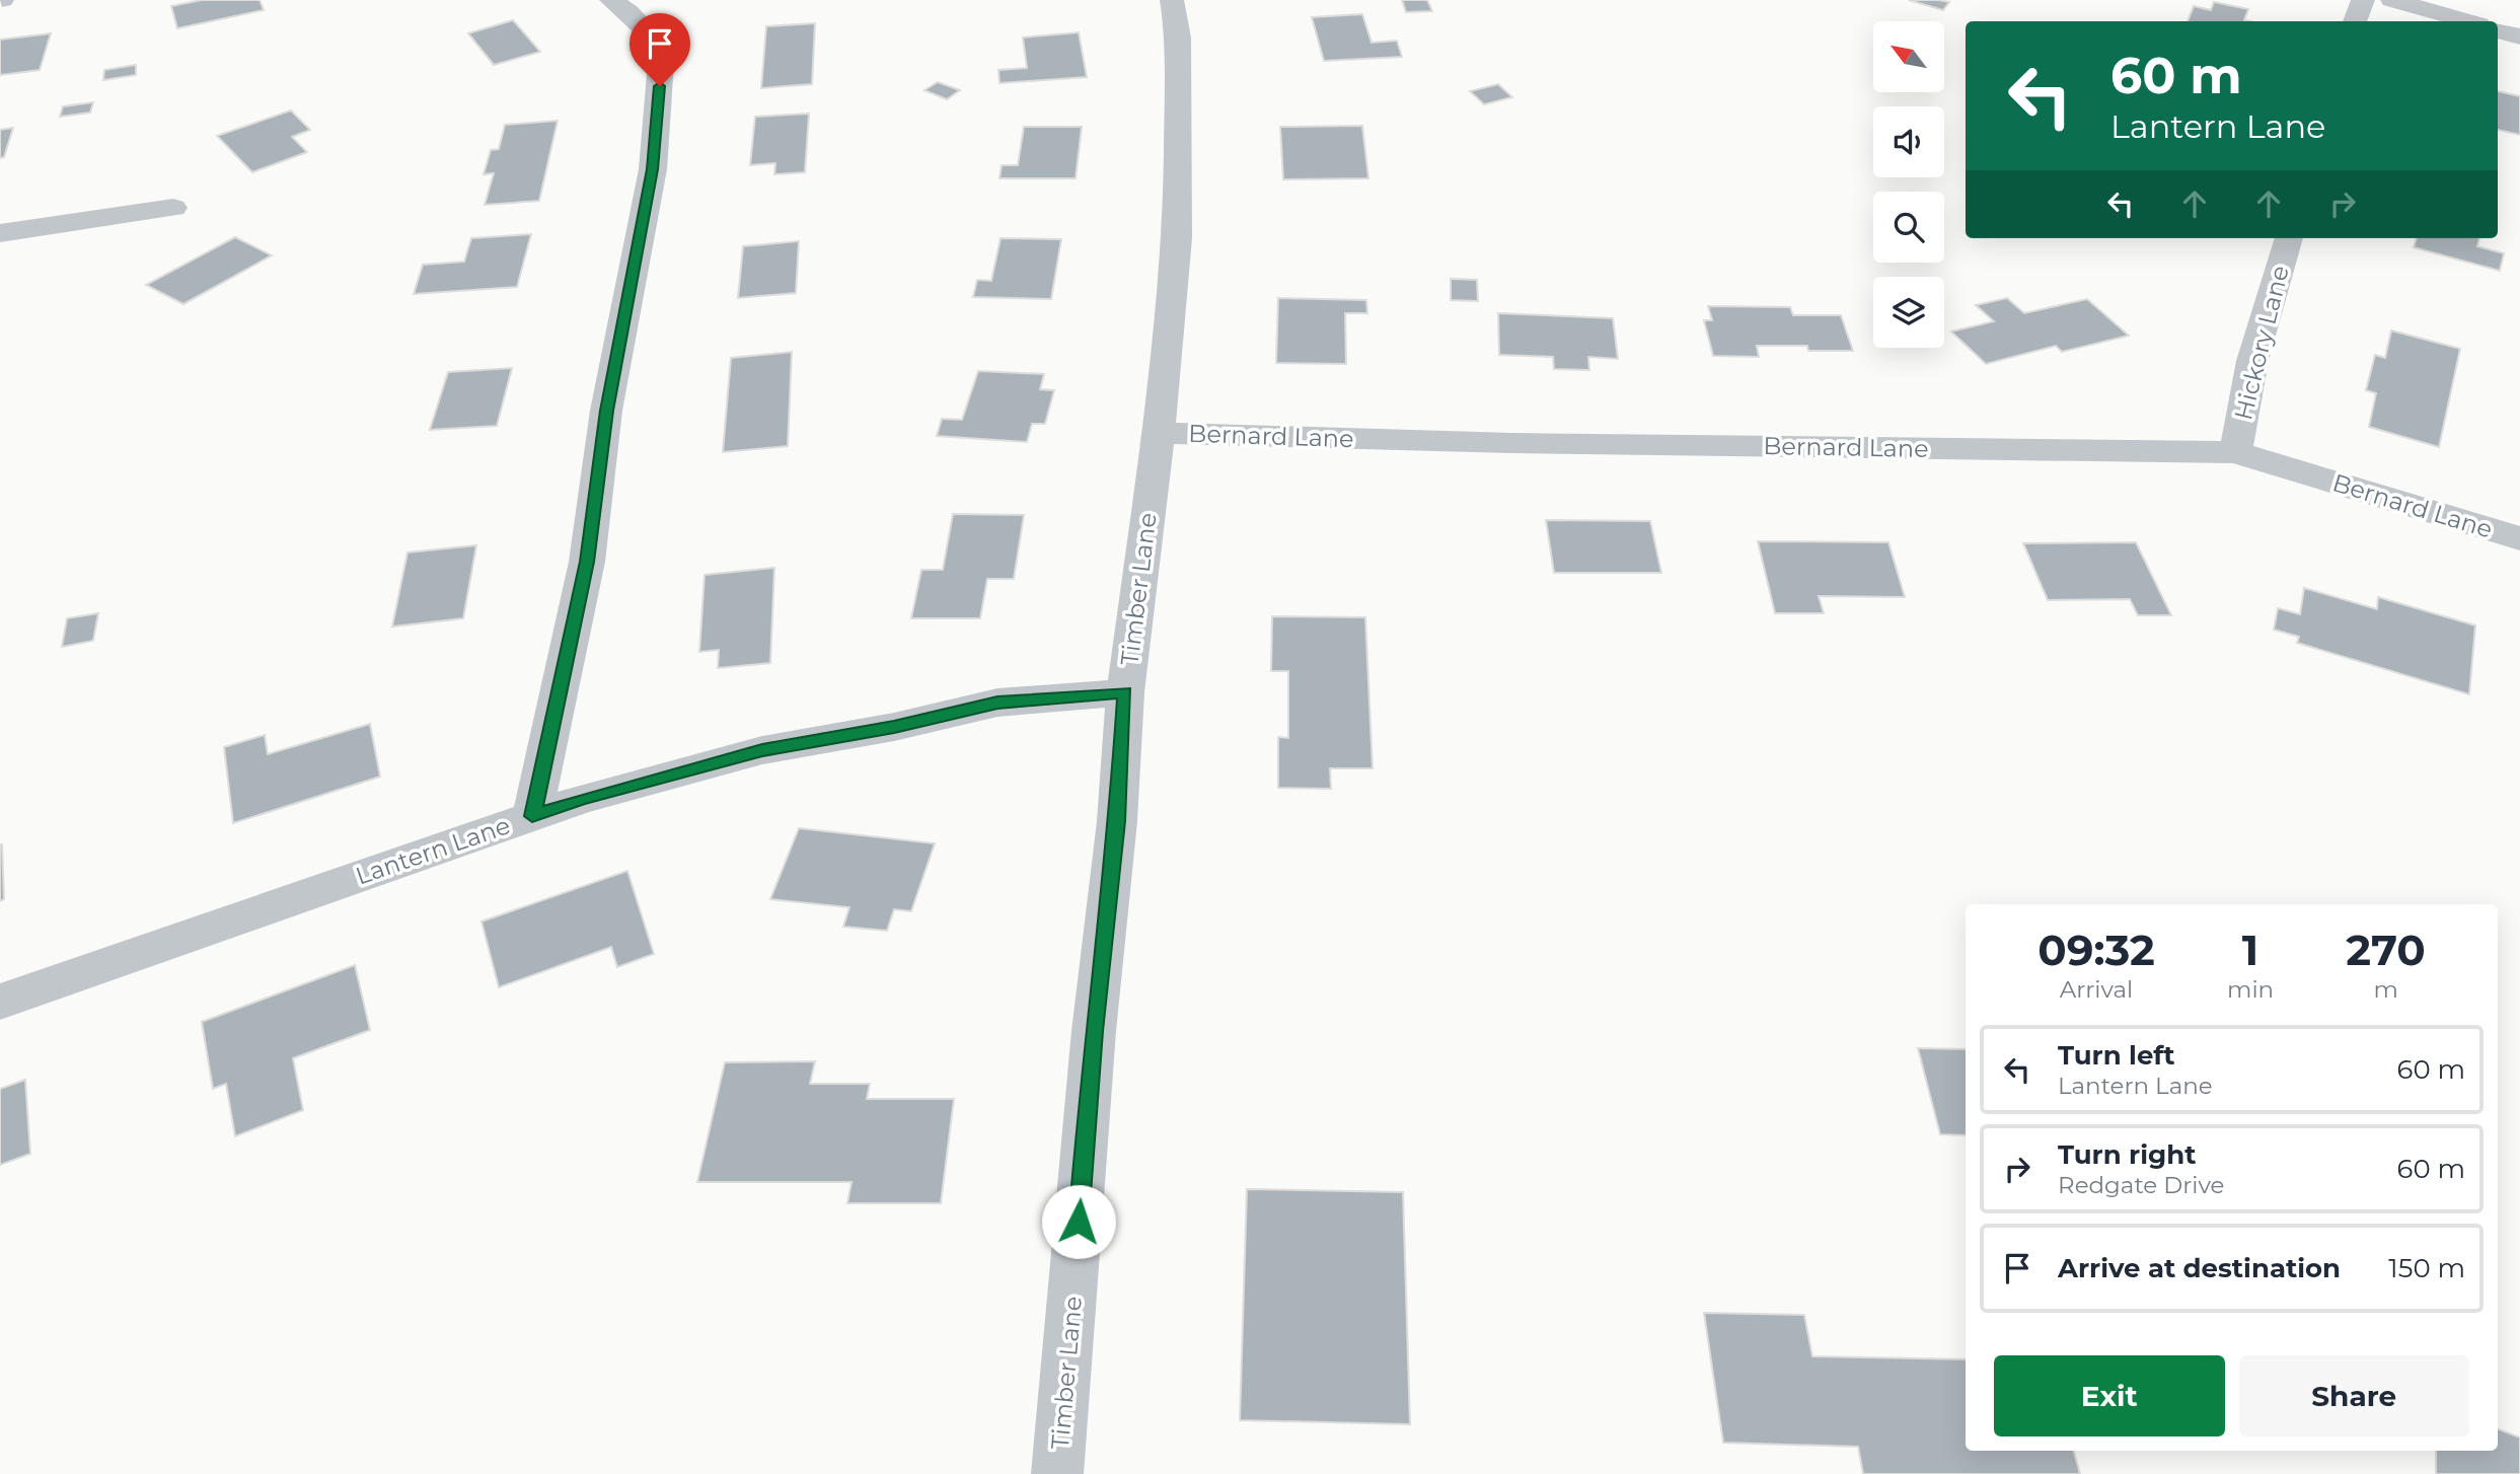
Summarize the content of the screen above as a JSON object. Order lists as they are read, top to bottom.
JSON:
{
  "streets": {
    "street": [
      "Hickory Lane",
      "Bernard Lane",
      "Timber Lane",
      "Lantern Lane"
    ]
  },
  "crossings": [
    ["Hickory Lane", "Bernard Lane"],
    ["Bernard Lane", "Timber Lane"],
    ["Timber Lane", "Lantern Lane"]
  ],
  "north": "top left",
  "page": {
    "turn": ["60 m", "Lantern Lane"],
    "eta": [
      "09:32",
      "Arrival",
      "1",
      "min",
      "270",
      "m"
    ],
    "list": [
      {
        "name": "Turn left",
        "note": "Lantern Lane",
        "value": "60 m"
      },
      {
        "name": "Turn right",
        "note": "Redgate Drive",
        "value": "60 m"
      },
      {
        "name": "Arrive at destination",
        "value": "150 m"
      }
    ],
    "buttons": ["Exit", "Share"]
  }
}
